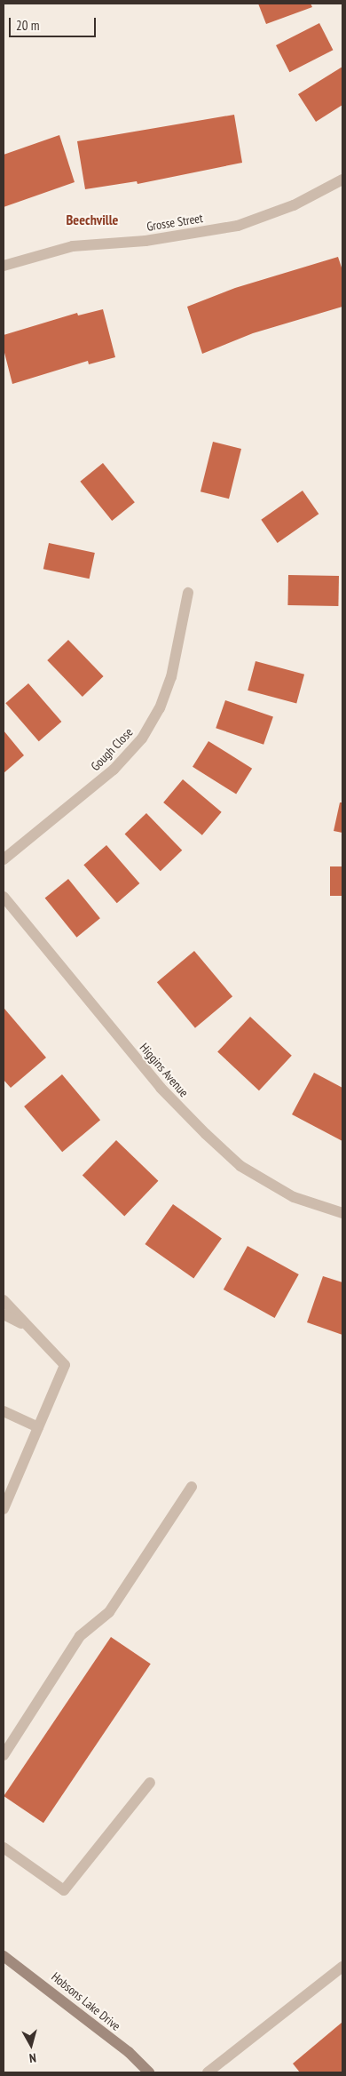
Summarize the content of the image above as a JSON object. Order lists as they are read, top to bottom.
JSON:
{
  "streets": {
    "street": [
      "Grosse Street",
      "Gough Close",
      "Higgins Avenue",
      "Hobsons Lake Drive"
    ]
  },
  "districts": ["Beechville"],
  "scale_bar": "20 m",
  "north": "bottom"
}
